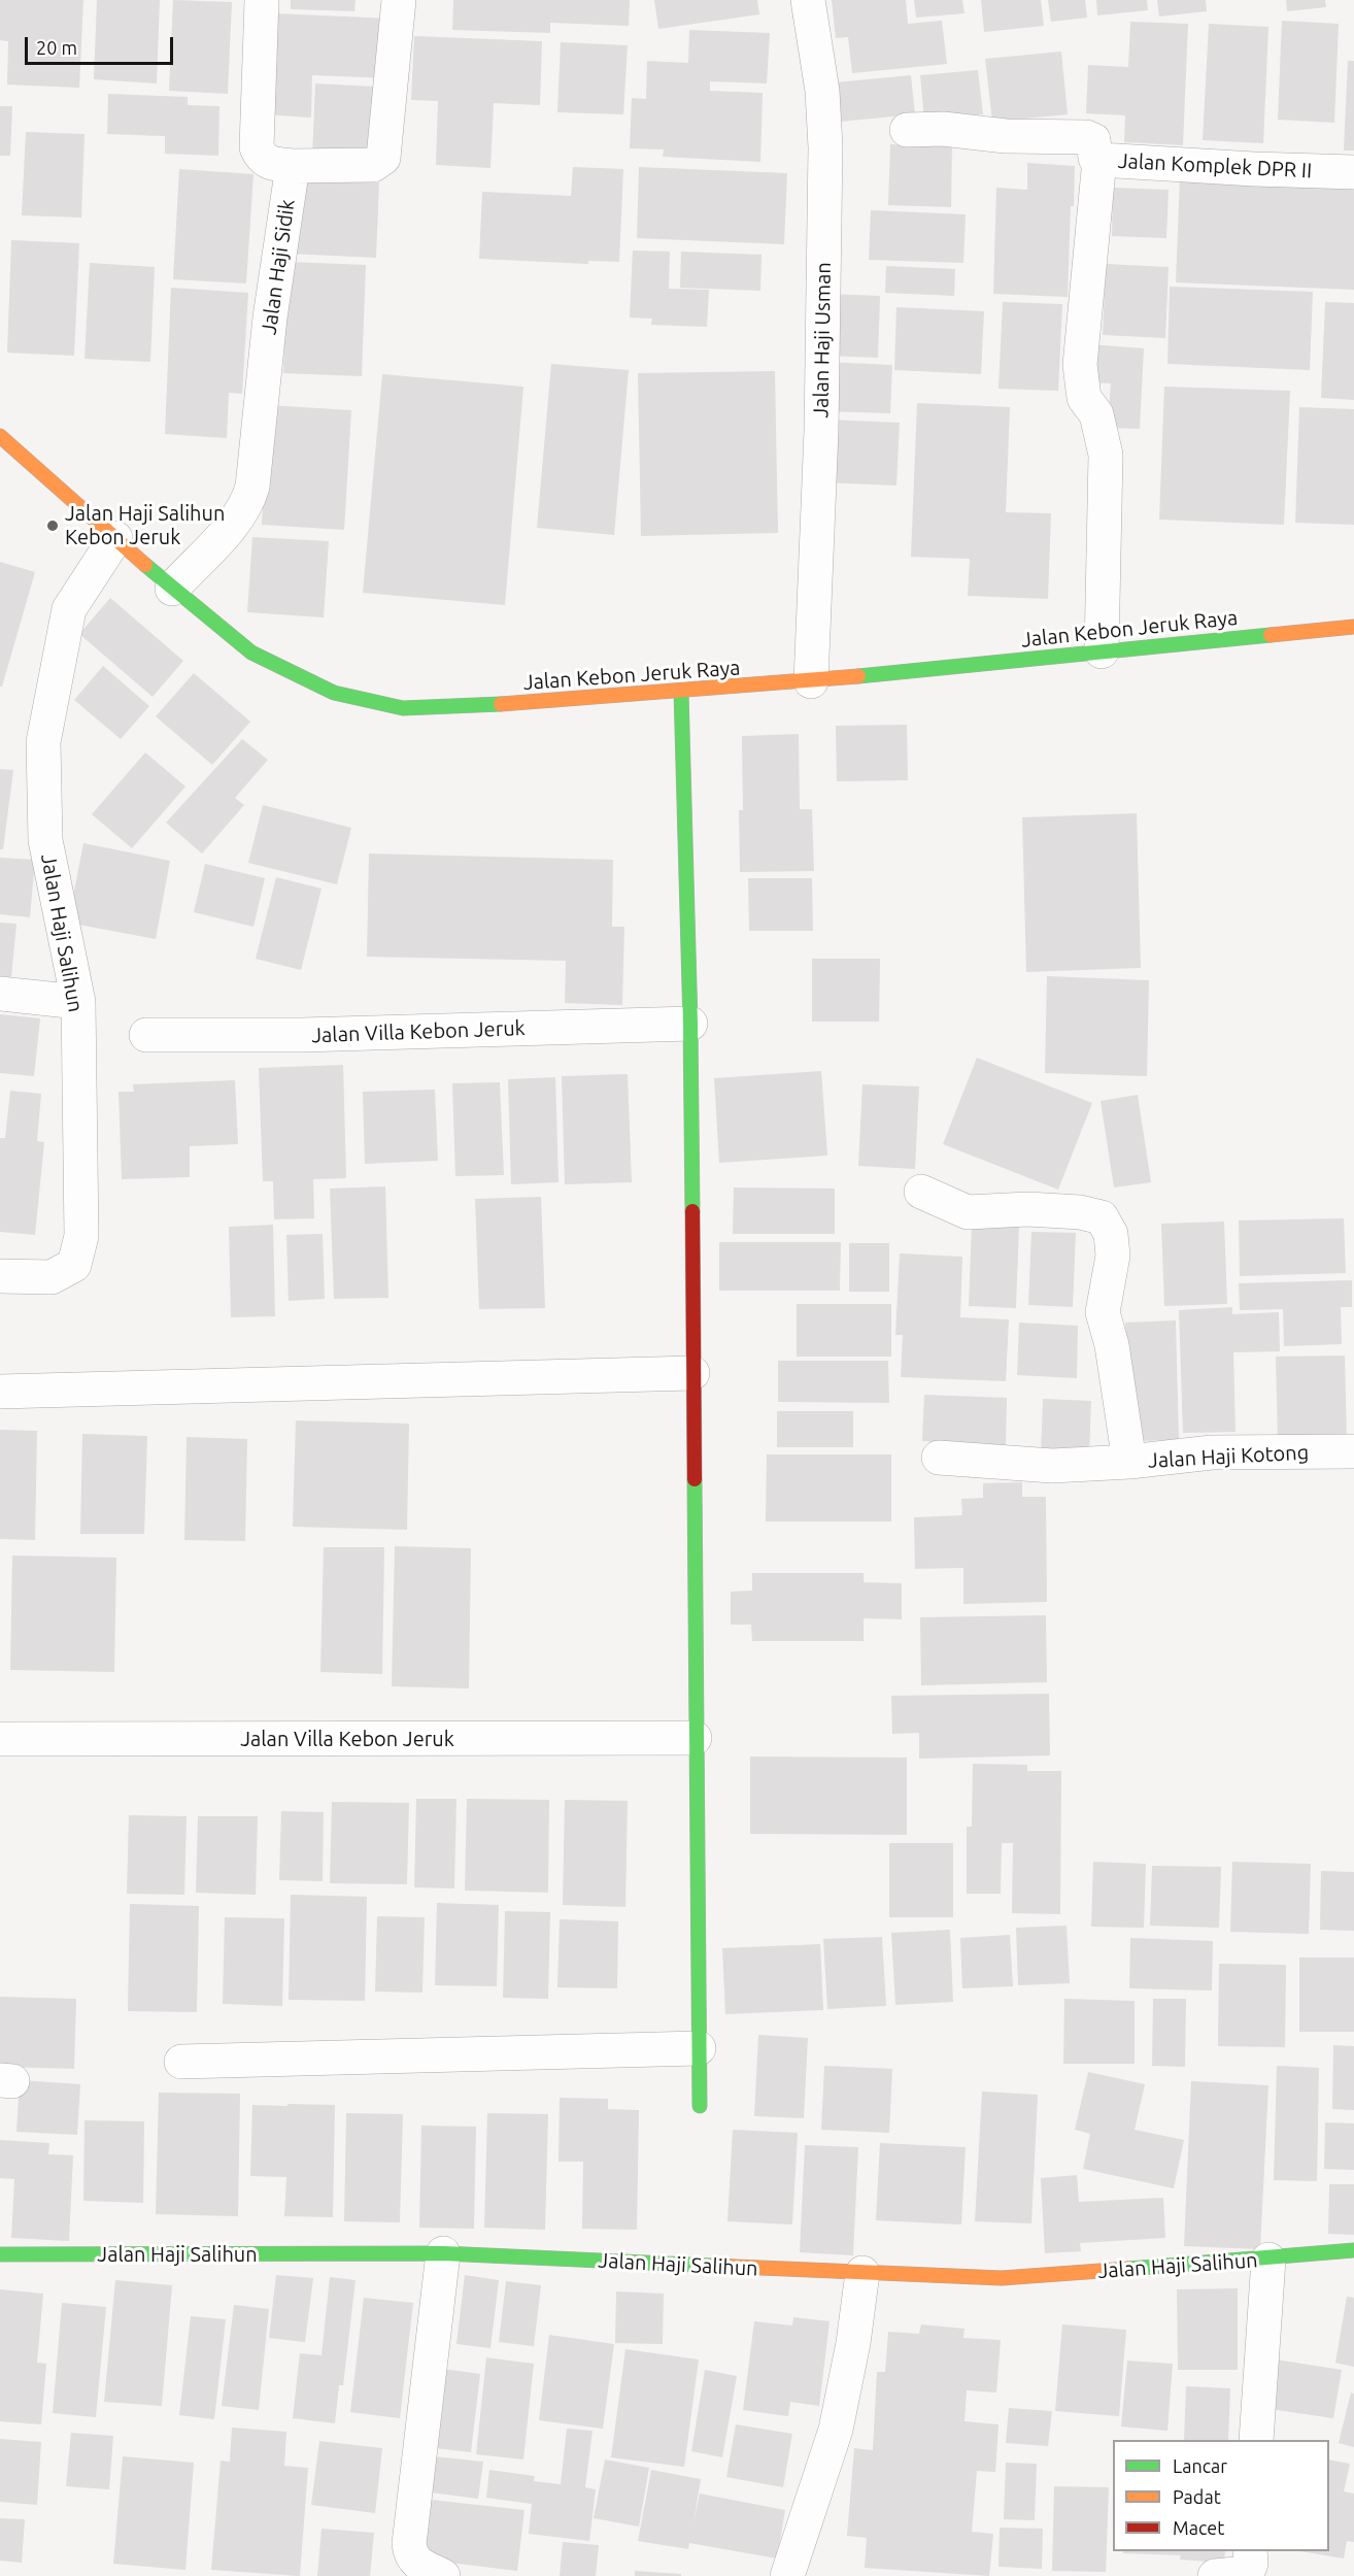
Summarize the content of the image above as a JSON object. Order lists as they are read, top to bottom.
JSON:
{
  "streets": {
    "street": [
      "Jalan Komplek DPR II",
      "Jalan Haji Sidik",
      "Jalan Haji Usman",
      "Jalan Kebon Jeruk Raya",
      "Jalan Haji Salihun",
      "Jalan Villa Kebon Jeruk",
      "Jalan Haji Kotong"
    ]
  },
  "crossings": [
    ["Jalan Haji Sidik", "Jalan Kebon Jeruk Raya"],
    ["Jalan Haji Usman", "Jalan Kebon Jeruk Raya"],
    ["Jalan Kebon Jeruk Raya", "Jalan Haji Salihun"]
  ],
  "places": ["Jalan Haji Salihun Kebon Jeruk"],
  "legend": ["Lancar", "Padat", "Macet"],
  "scale_bar": "20 m"
}
